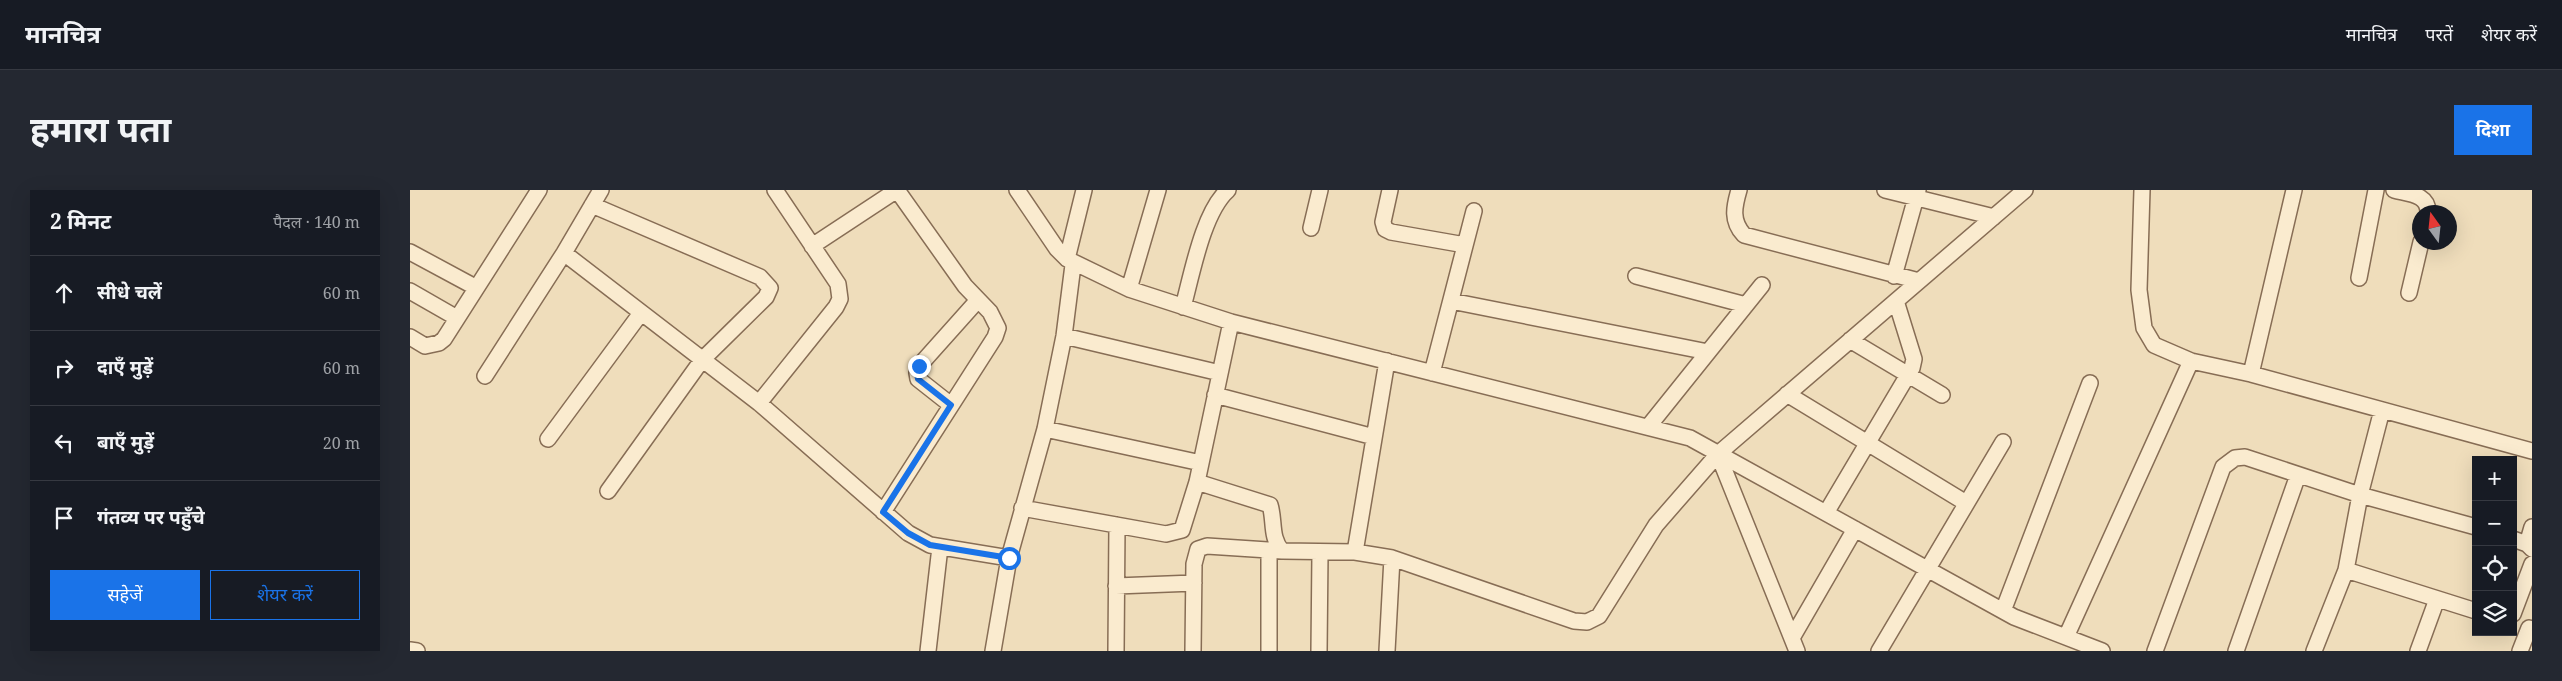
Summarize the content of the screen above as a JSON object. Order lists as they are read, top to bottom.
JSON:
{
  "north": "top",
  "page": {
    "header": "मानचित्र",
    "nav": ["मानचित्र", "परतें", "शेयर करें"],
    "title": "हमारा पता",
    "buttons": [
      "दिशा",
      ["सहेजें", "शेयर करें"]
    ],
    "heading": ["2 मिनट", "पैदल · 140 m"],
    "list": [
      ["सीधे चलें", "60 m"],
      ["दाएँ मुड़ें", "60 m"],
      ["बाएँ मुड़ें", "20 m"],
      "गंतव्य पर पहुँचे"
    ],
    "map_buttons": ["+", "−"]
  }
}
